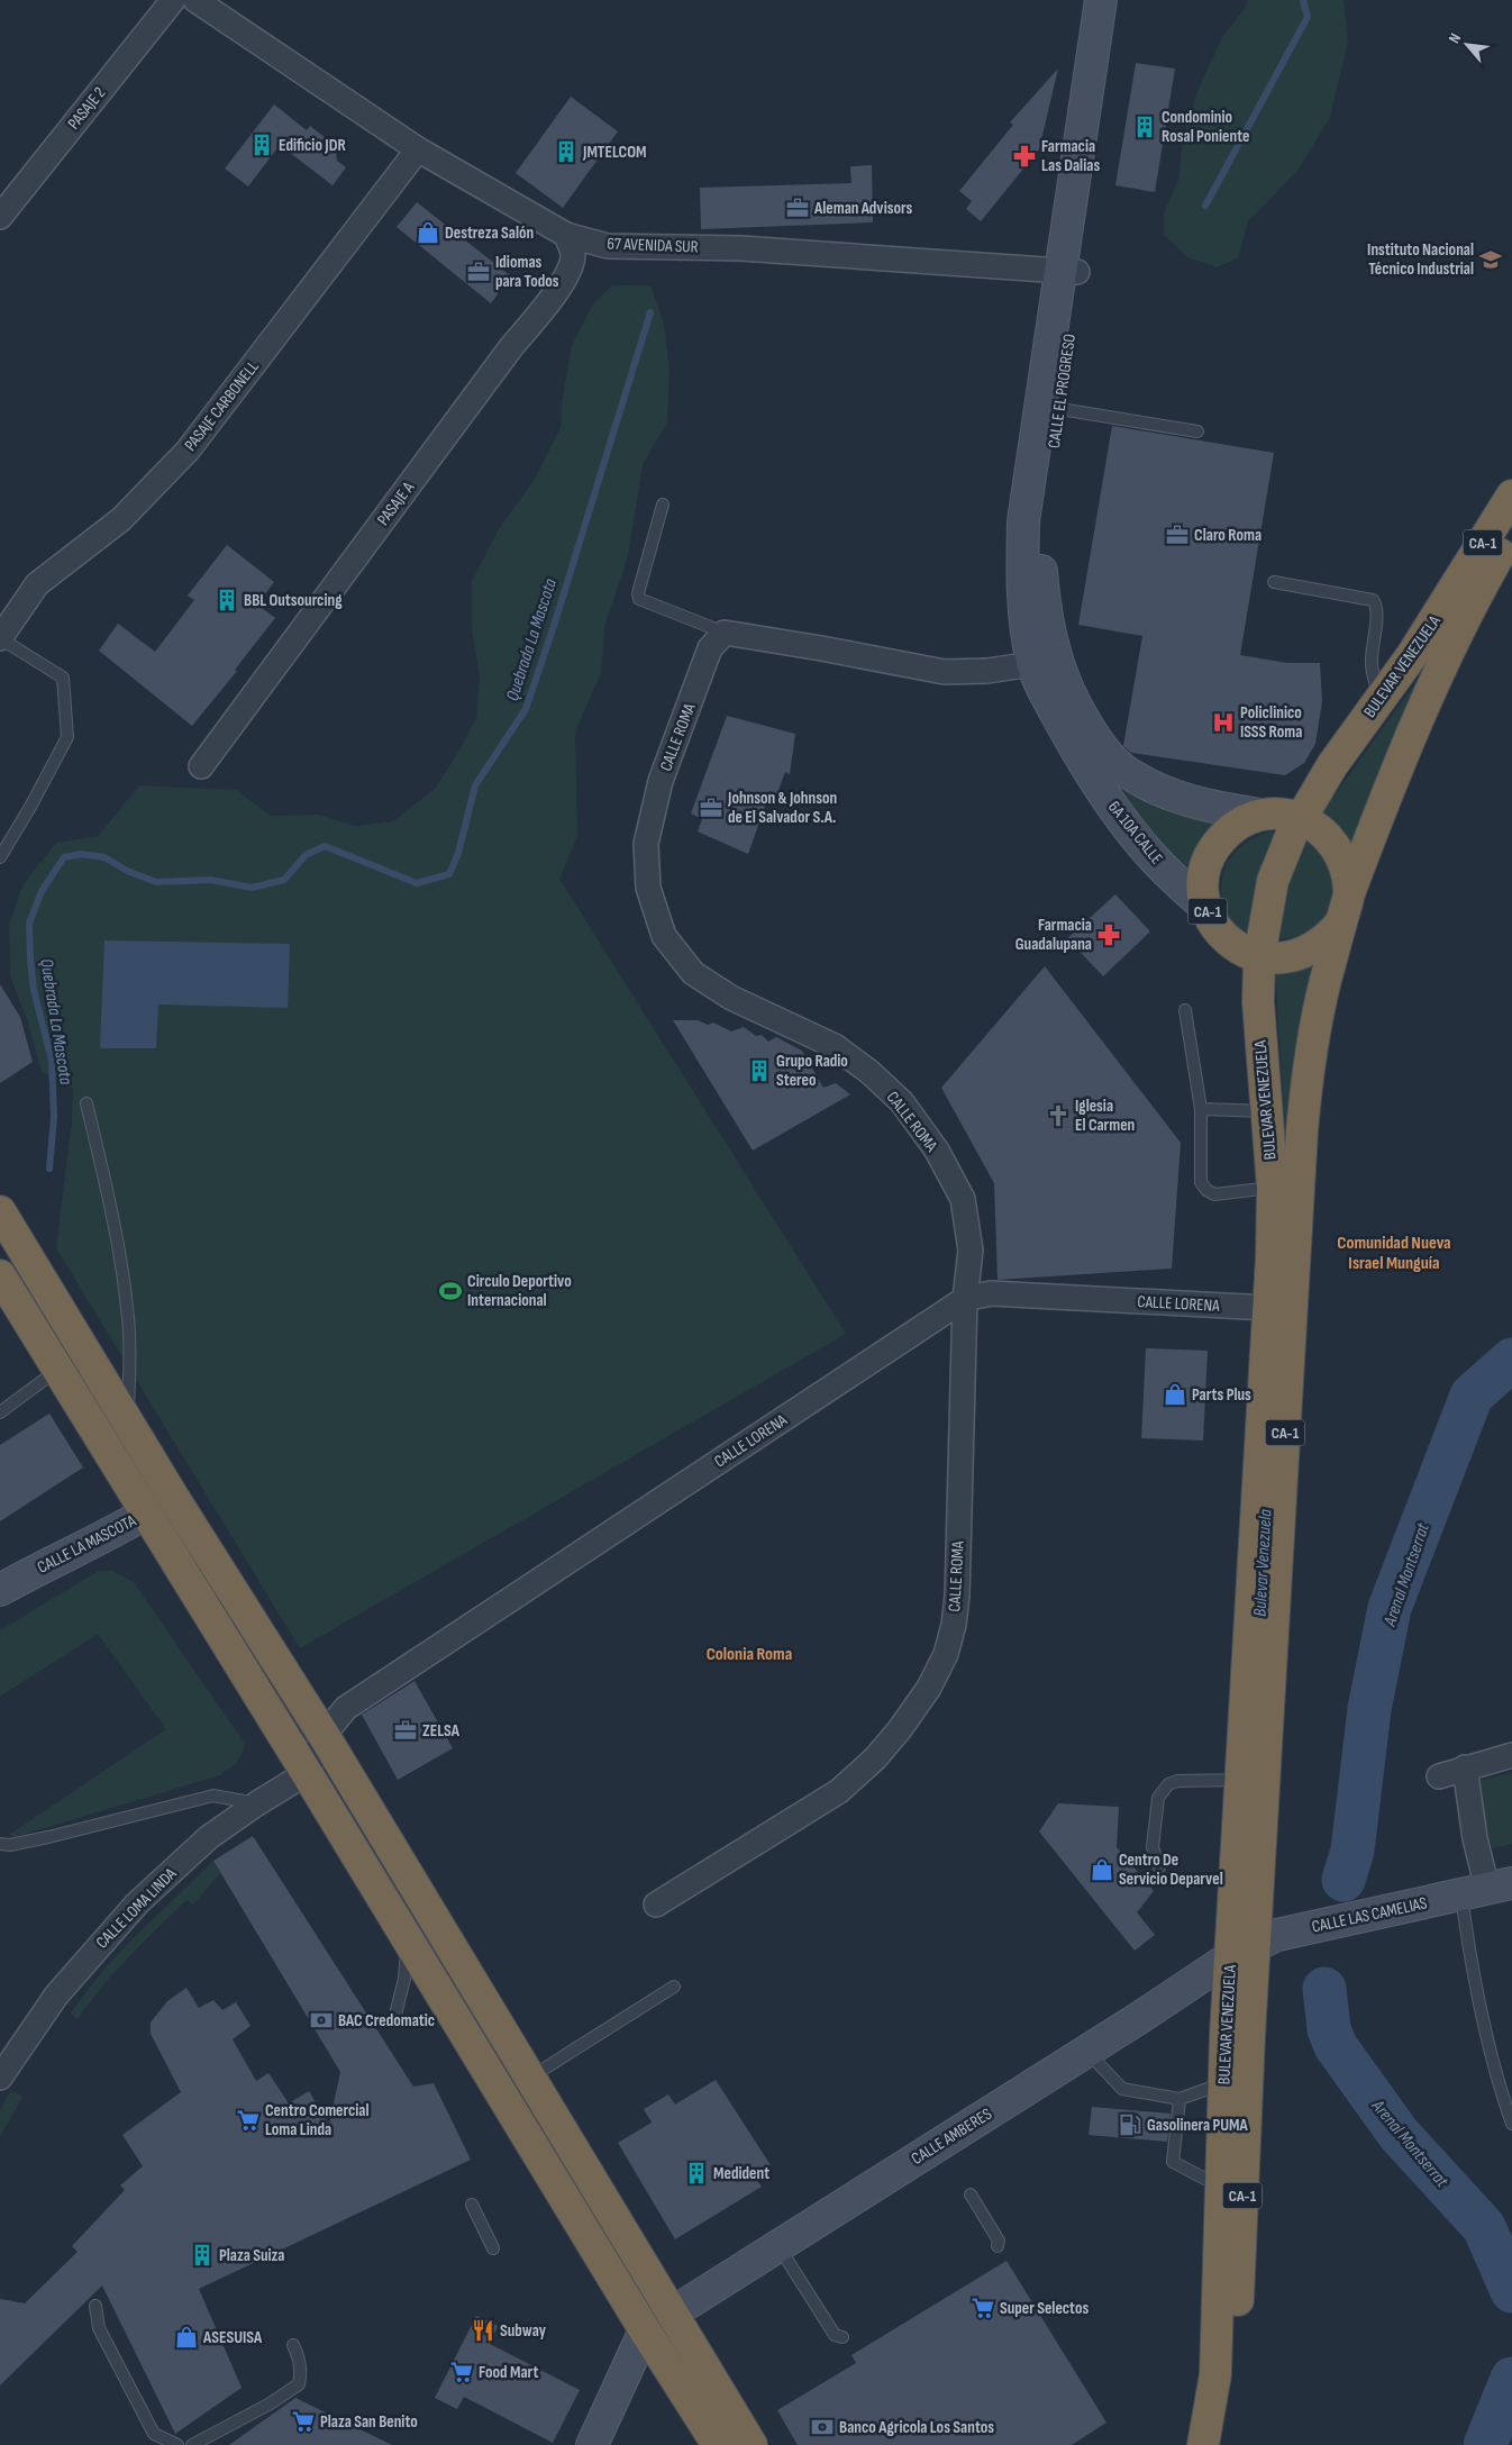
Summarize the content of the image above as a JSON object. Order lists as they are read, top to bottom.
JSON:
{
  "streets": {
    "highway": ["CA-1", "BULEVAR VENEZUELA"],
    "street": [
      "PASAJE 2",
      "67 AVENIDA SUR",
      "CALLE EL PROGRESO",
      "PASAJE CARBONELL",
      "PASAJE A",
      "CALLE ROMA",
      "6A 10A CALLE",
      "CALLE LORENA",
      "CALLE LA MASCOTA",
      "CALLE LOMA LINDA",
      "CALLE LAS CAMELIAS",
      "CALLE AMBERES"
    ]
  },
  "crossings": [
    ["67 AVENIDA SUR", "CALLE EL PROGRESO"],
    ["67 AVENIDA SUR", "PASAJE CARBONELL"],
    ["67 AVENIDA SUR", "PASAJE A"],
    ["CALLE EL PROGRESO", "6A 10A CALLE"],
    ["CA-1", "BULEVAR VENEZUELA"],
    ["CA-1", "6A 10A CALLE"],
    ["BULEVAR VENEZUELA", "CALLE LORENA"],
    ["BULEVAR VENEZUELA", "CALLE LAS CAMELIAS"],
    ["BULEVAR VENEZUELA", "CALLE AMBERES"],
    ["CALLE ROMA", "CALLE LORENA"],
    ["CALLE LORENA", "CALLE LOMA LINDA"],
    ["CALLE LAS CAMELIAS", "CALLE AMBERES"]
  ],
  "districts": ["Comunidad Nueva Israel Munguía", "Colonia Roma"],
  "water": ["Quebrada La Mascota", "Bulevar Venezuela", "Arenal Montserrat"],
  "places": {
    "building": [
      "Condominio Rosal Poniente",
      "Edificio JDR",
      "JMTELCOM",
      "BBL Outsourcing",
      "Grupo Radio Stereo",
      "Medident",
      "Plaza Suiza"
    ],
    "pharmacy": ["Farmacia Las Dalias", "Farmacia Guadalupana"],
    "office": [
      "Aleman Advisors",
      "Idiomas para Todos",
      "Claro Roma",
      "Johnson & Johnson de El Salvador S.A.",
      "ZELSA"
    ],
    "shop": [
      "Destreza Salón",
      "Parts Plus",
      "Centro De Servicio Deparvel",
      "ASESUISA"
    ],
    "school or university": ["Instituto Nacional Técnico Industrial"],
    "hospital": ["Policlinico ISSS Roma"],
    "church": ["Iglesia El Carmen"],
    "sports": ["Circulo Deportivo Internacional"],
    "bank": ["BAC Credomatic", "Banco Agricola Los Santos"],
    "supermarket": [
      "Centro Comercial Loma Linda",
      "Super Selectos",
      "Food Mart",
      "Plaza San Benito"
    ],
    "fuel station": ["Gasolinera PUMA"],
    "restaurant": ["Subway"]
  },
  "north": "top left"
}
